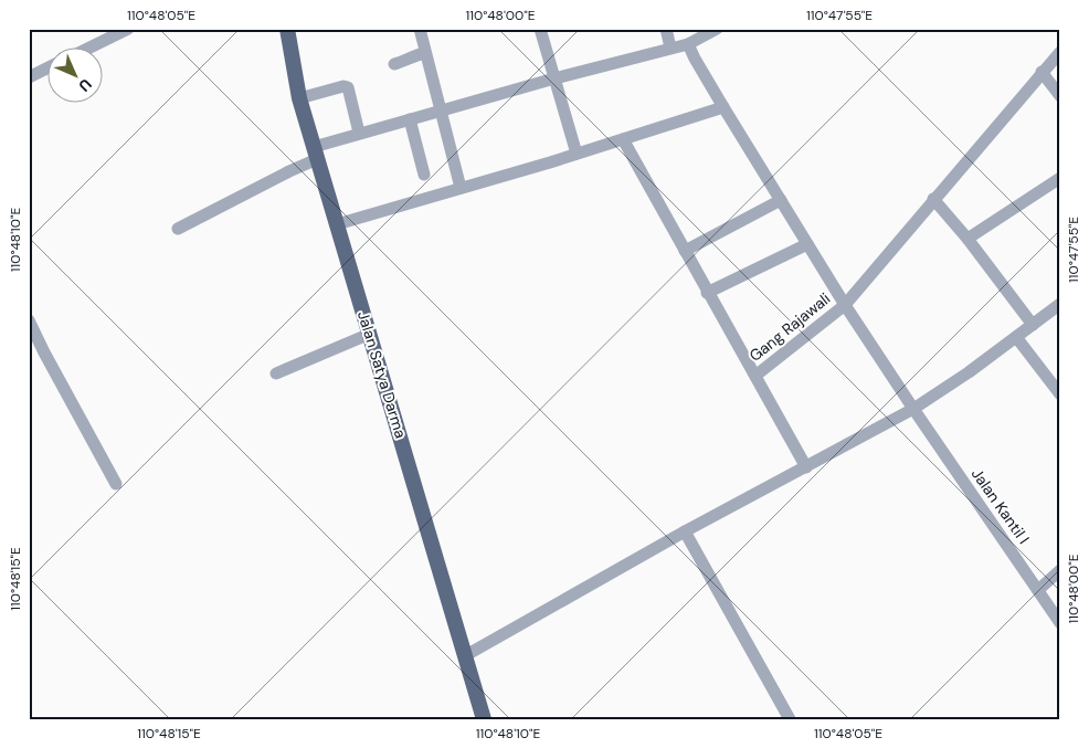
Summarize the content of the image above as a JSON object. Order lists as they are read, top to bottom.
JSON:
{
  "streets": {
    "main road": ["Jalan Satya Darma"],
    "street": ["Gang Rajawali", "Jalan Kantil I"]
  },
  "crossings": [
    ["Gang Rajawali", "Jalan Kantil I"]
  ],
  "north": "bottom right",
  "coordinates": [
    "110°48'05\"E",
    "110°48'00\"E",
    "110°47'55\"E",
    "110°48'10\"E",
    "110°48'15\"E"
  ]
}
